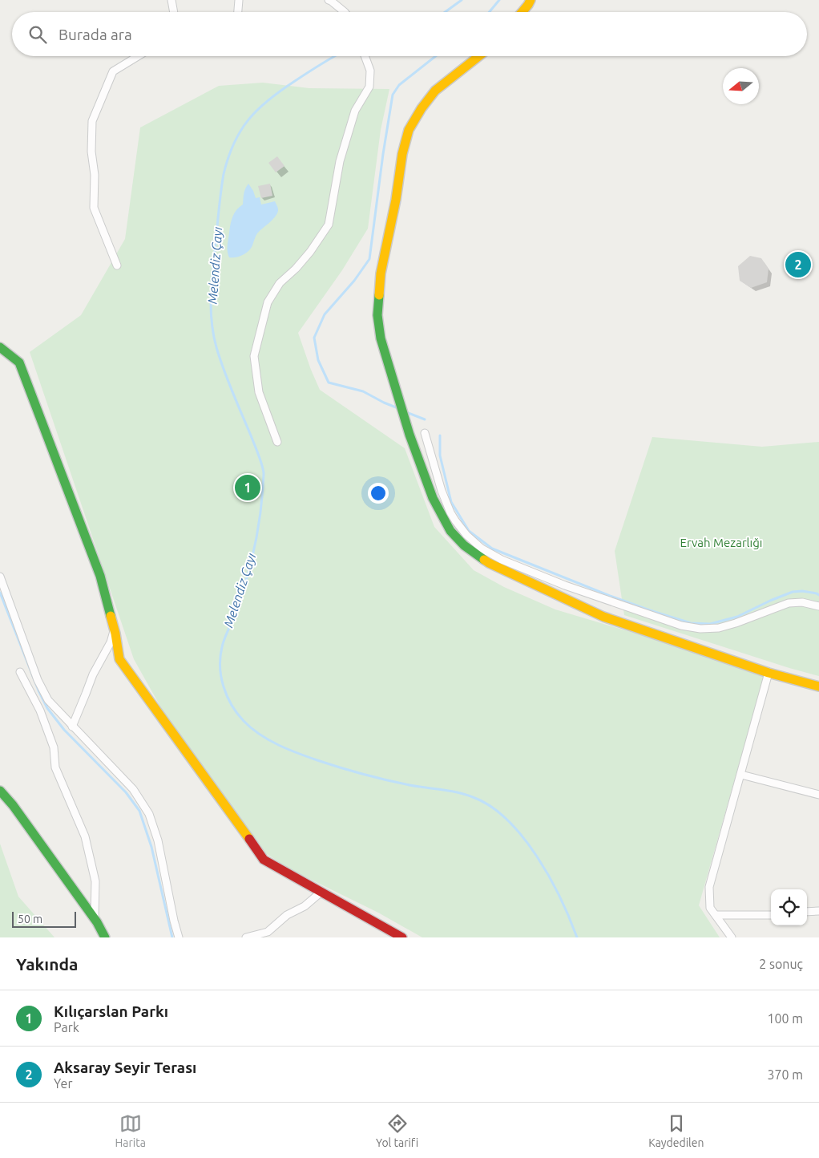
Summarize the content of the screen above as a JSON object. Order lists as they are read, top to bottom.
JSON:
{
  "water": ["Melendiz Çayı"],
  "parks": ["Ervah Mezarlığı"],
  "scale_bar": "50 m",
  "north": "left",
  "page": {
    "search": "Burada ara",
    "pins": ["2", "1"],
    "scale": "50 m",
    "heading": ["Yakında", "2 sonuç"],
    "list": [
      {
        "mark": "1",
        "name": "Kılıçarslan Parkı",
        "note": "Park",
        "value": "100 m"
      },
      {
        "mark": "2",
        "name": "Aksaray Seyir Terası",
        "note": "Yer",
        "value": "370 m"
      }
    ],
    "nav": ["Harita", "Yol tarifi", "Kaydedilen"]
  }
}
